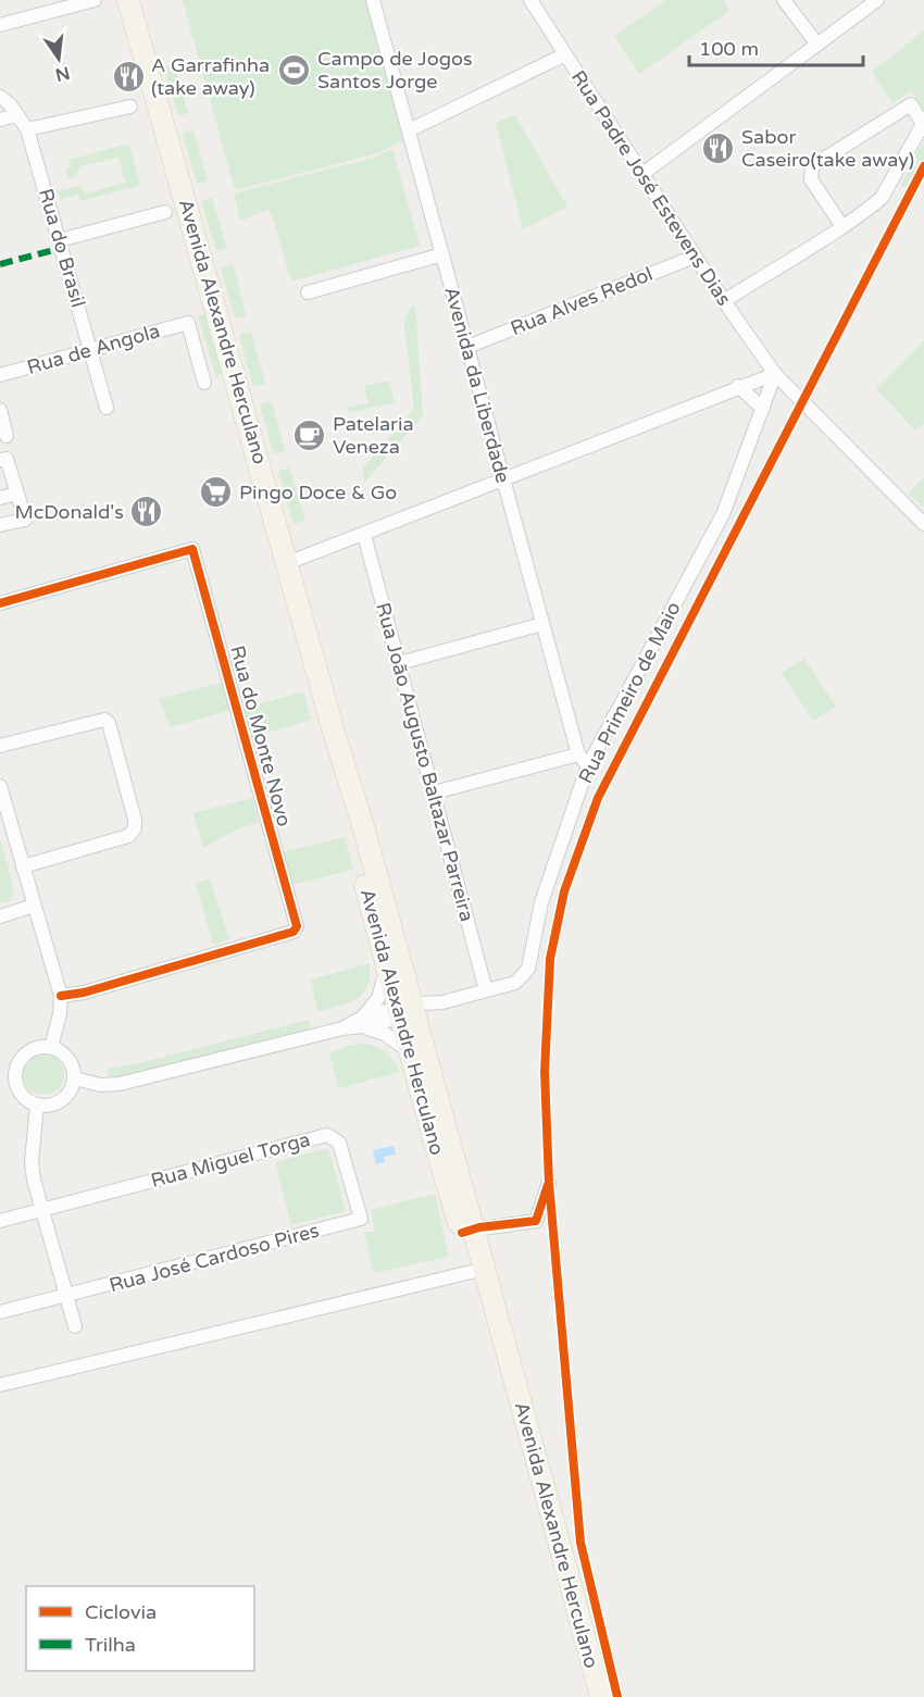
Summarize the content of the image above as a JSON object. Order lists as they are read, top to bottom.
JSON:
{
  "streets": {
    "main road": ["Avenida Alexandre Herculano"],
    "street": [
      "Rua Padre José Estevens Dias",
      "Rua do Brasil",
      "Rua Alves Redol",
      "Rua de Angola",
      "Avenida da Liberdade",
      "Rua Primeiro de Maio",
      "Rua do Monte Novo",
      "Rua João Augusto Baltazar Parreira",
      "Rua Miguel Torga",
      "Rua José Cardoso Pires"
    ]
  },
  "crossings": [
    ["Rua Padre José Estevens Dias", "Rua Alves Redol"],
    ["Rua Padre José Estevens Dias", "Rua Primeiro de Maio"],
    ["Rua do Brasil", "Rua de Angola"],
    ["Rua Alves Redol", "Avenida da Liberdade"],
    ["Avenida Alexandre Herculano", "Rua Primeiro de Maio"],
    ["Avenida da Liberdade", "Rua Primeiro de Maio"],
    ["Rua Primeiro de Maio", "Rua João Augusto Baltazar Parreira"],
    ["Rua Miguel Torga", "Rua José Cardoso Pires"]
  ],
  "places": {
    "sports": ["Campo de Jogos Santos Jorge"],
    "restaurant": ["A Garrafinha (take away)", "Sabor Caseiro(take away)", "McDonald's"],
    "cafe": ["Patelaria Veneza"],
    "supermarket": ["Pingo Doce & Go"]
  },
  "legend": ["Ciclovia", "Trilha"],
  "scale_bar": "100 m",
  "north": "bottom"
}
